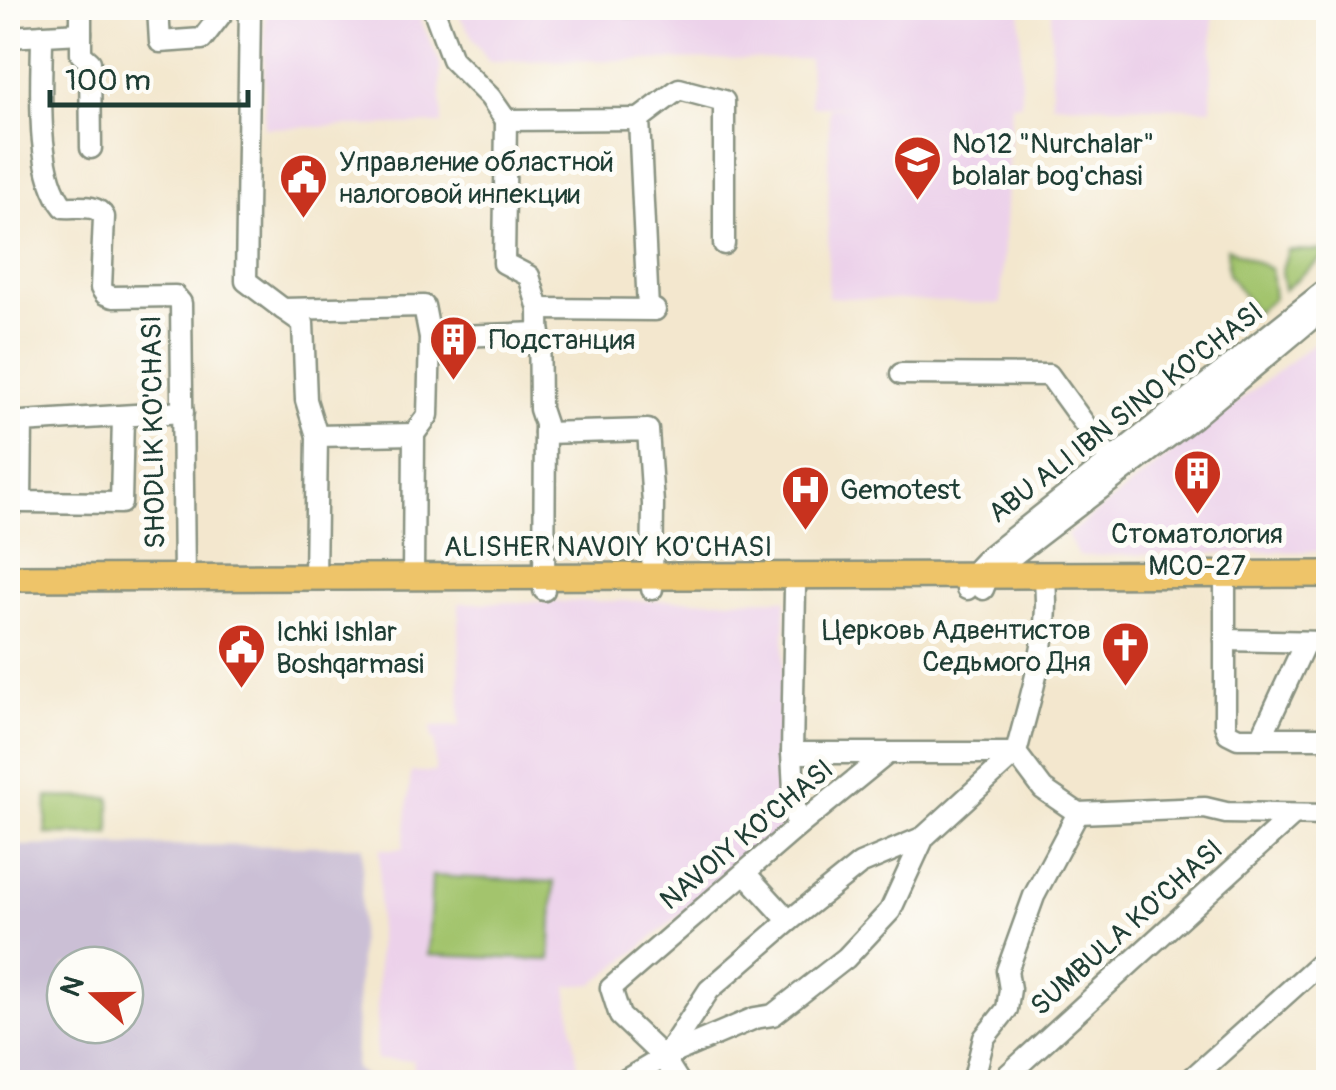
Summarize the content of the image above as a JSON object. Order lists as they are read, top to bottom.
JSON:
{
  "streets": {
    "main road": ["ALISHER NAVOIY KO'CHASI"],
    "street": [
      "ABU ALI IBN SINO KO'CHASI",
      "SHODLIK KO'CHASI",
      "NAVOIY KO'CHASI",
      "SUMBULA KO'CHASI"
    ]
  },
  "crossings": [
    ["ABU ALI IBN SINO KO'CHASI", "ALISHER NAVOIY KO'CHASI"],
    ["SHODLIK KO'CHASI", "ALISHER NAVOIY KO'CHASI"]
  ],
  "places": {
    "school or university": ["№12 \"Nurchalar\" bolalar bog'chasi"],
    "public building": ["Управление областной налоговой инпекции", "Ichki Ishlar Boshqarmasi"],
    "building": ["Подстанция", "Стоматология МСО-27"],
    "hospital": ["Gemotest"],
    "church": ["Церковь Адвентистов Седьмого Дня"]
  },
  "scale_bar": "100 m",
  "north": "left"
}
